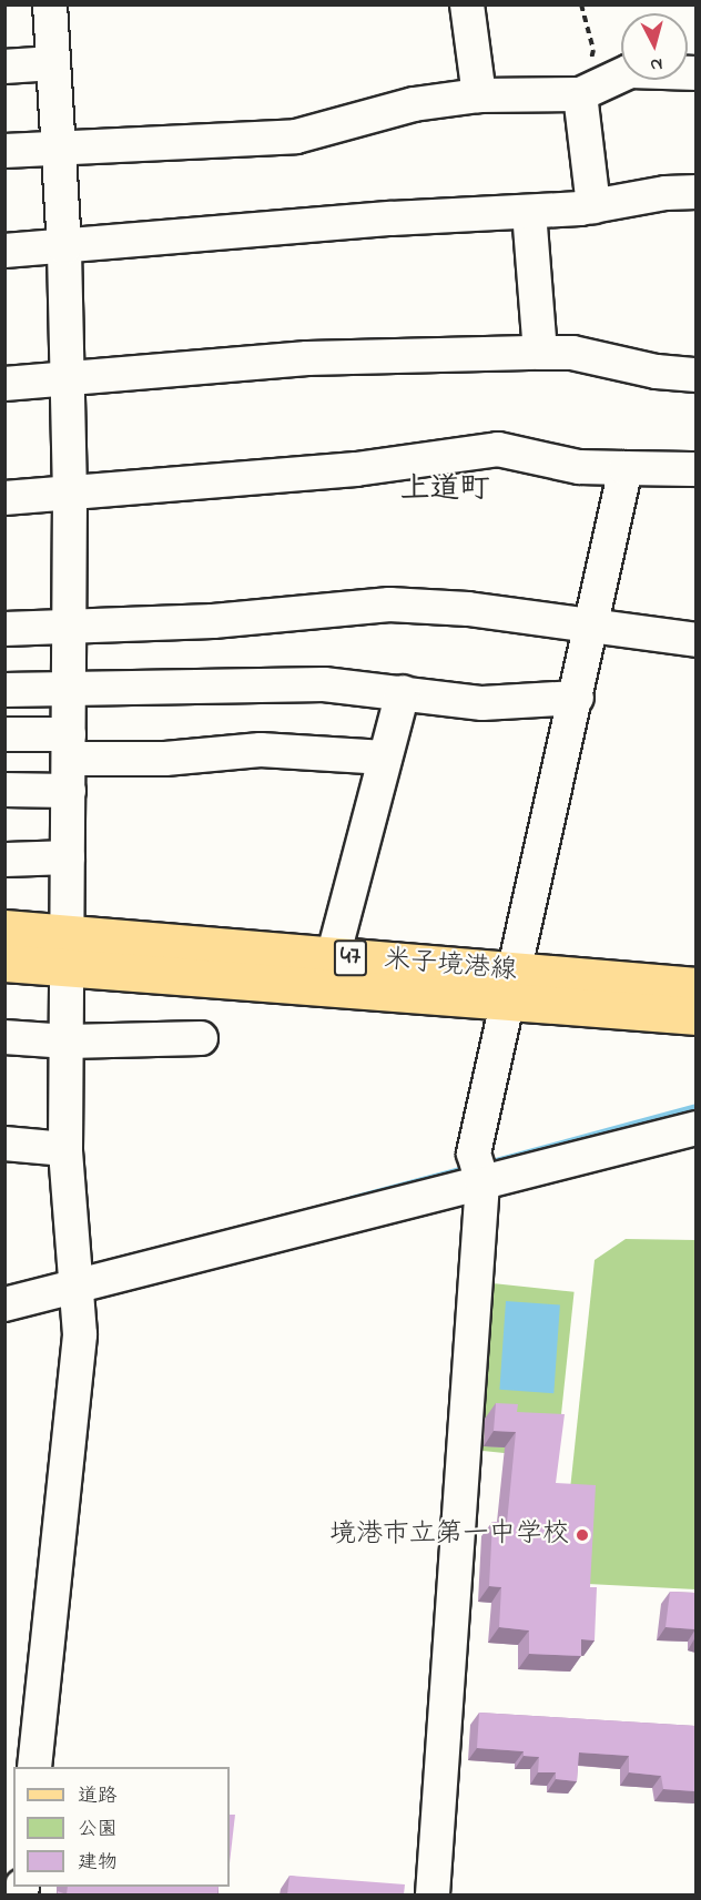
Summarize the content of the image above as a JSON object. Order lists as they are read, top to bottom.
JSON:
{
  "streets": {
    "main road": ["47", "米子境港線"]
  },
  "districts": ["上道町"],
  "places": ["境港市立第一中学校"],
  "legend": ["道路", "公園", "建物"],
  "north": "bottom"
}
